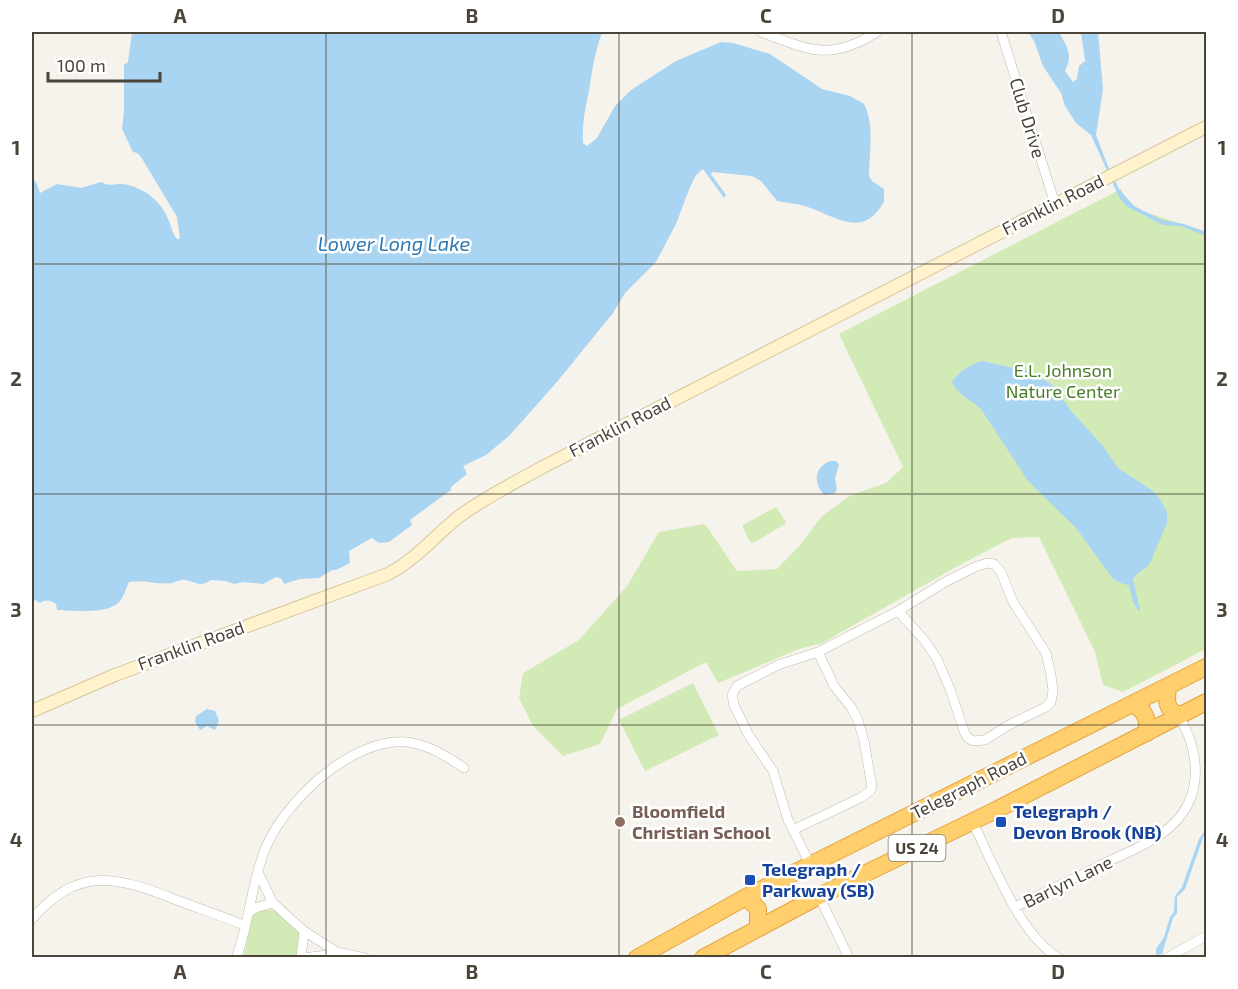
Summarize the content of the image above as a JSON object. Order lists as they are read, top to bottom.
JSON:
{
  "streets": {
    "highway": ["Telegraph Road", "US 24"],
    "street": ["Club Drive", "Franklin Road", "Barlyn Lane"]
  },
  "crossings": [
    ["Club Drive", "Franklin Road"],
    ["Telegraph Road", "Barlyn Lane"]
  ],
  "water": ["Lower Long Lake"],
  "parks": ["E.L. Johnson Nature Center"],
  "places": {
    "other": ["Bloomfield Christian School"],
    "transit": ["Telegraph / Devon Brook (NB)", "Telegraph / Parkway (SB)"]
  },
  "scale_bar": "100 m",
  "grid": {
    "columns": [
      "A",
      "B",
      "C",
      "D"
    ],
    "rows": [
      "1",
      "2",
      "3",
      "4"
    ]
  }
}
